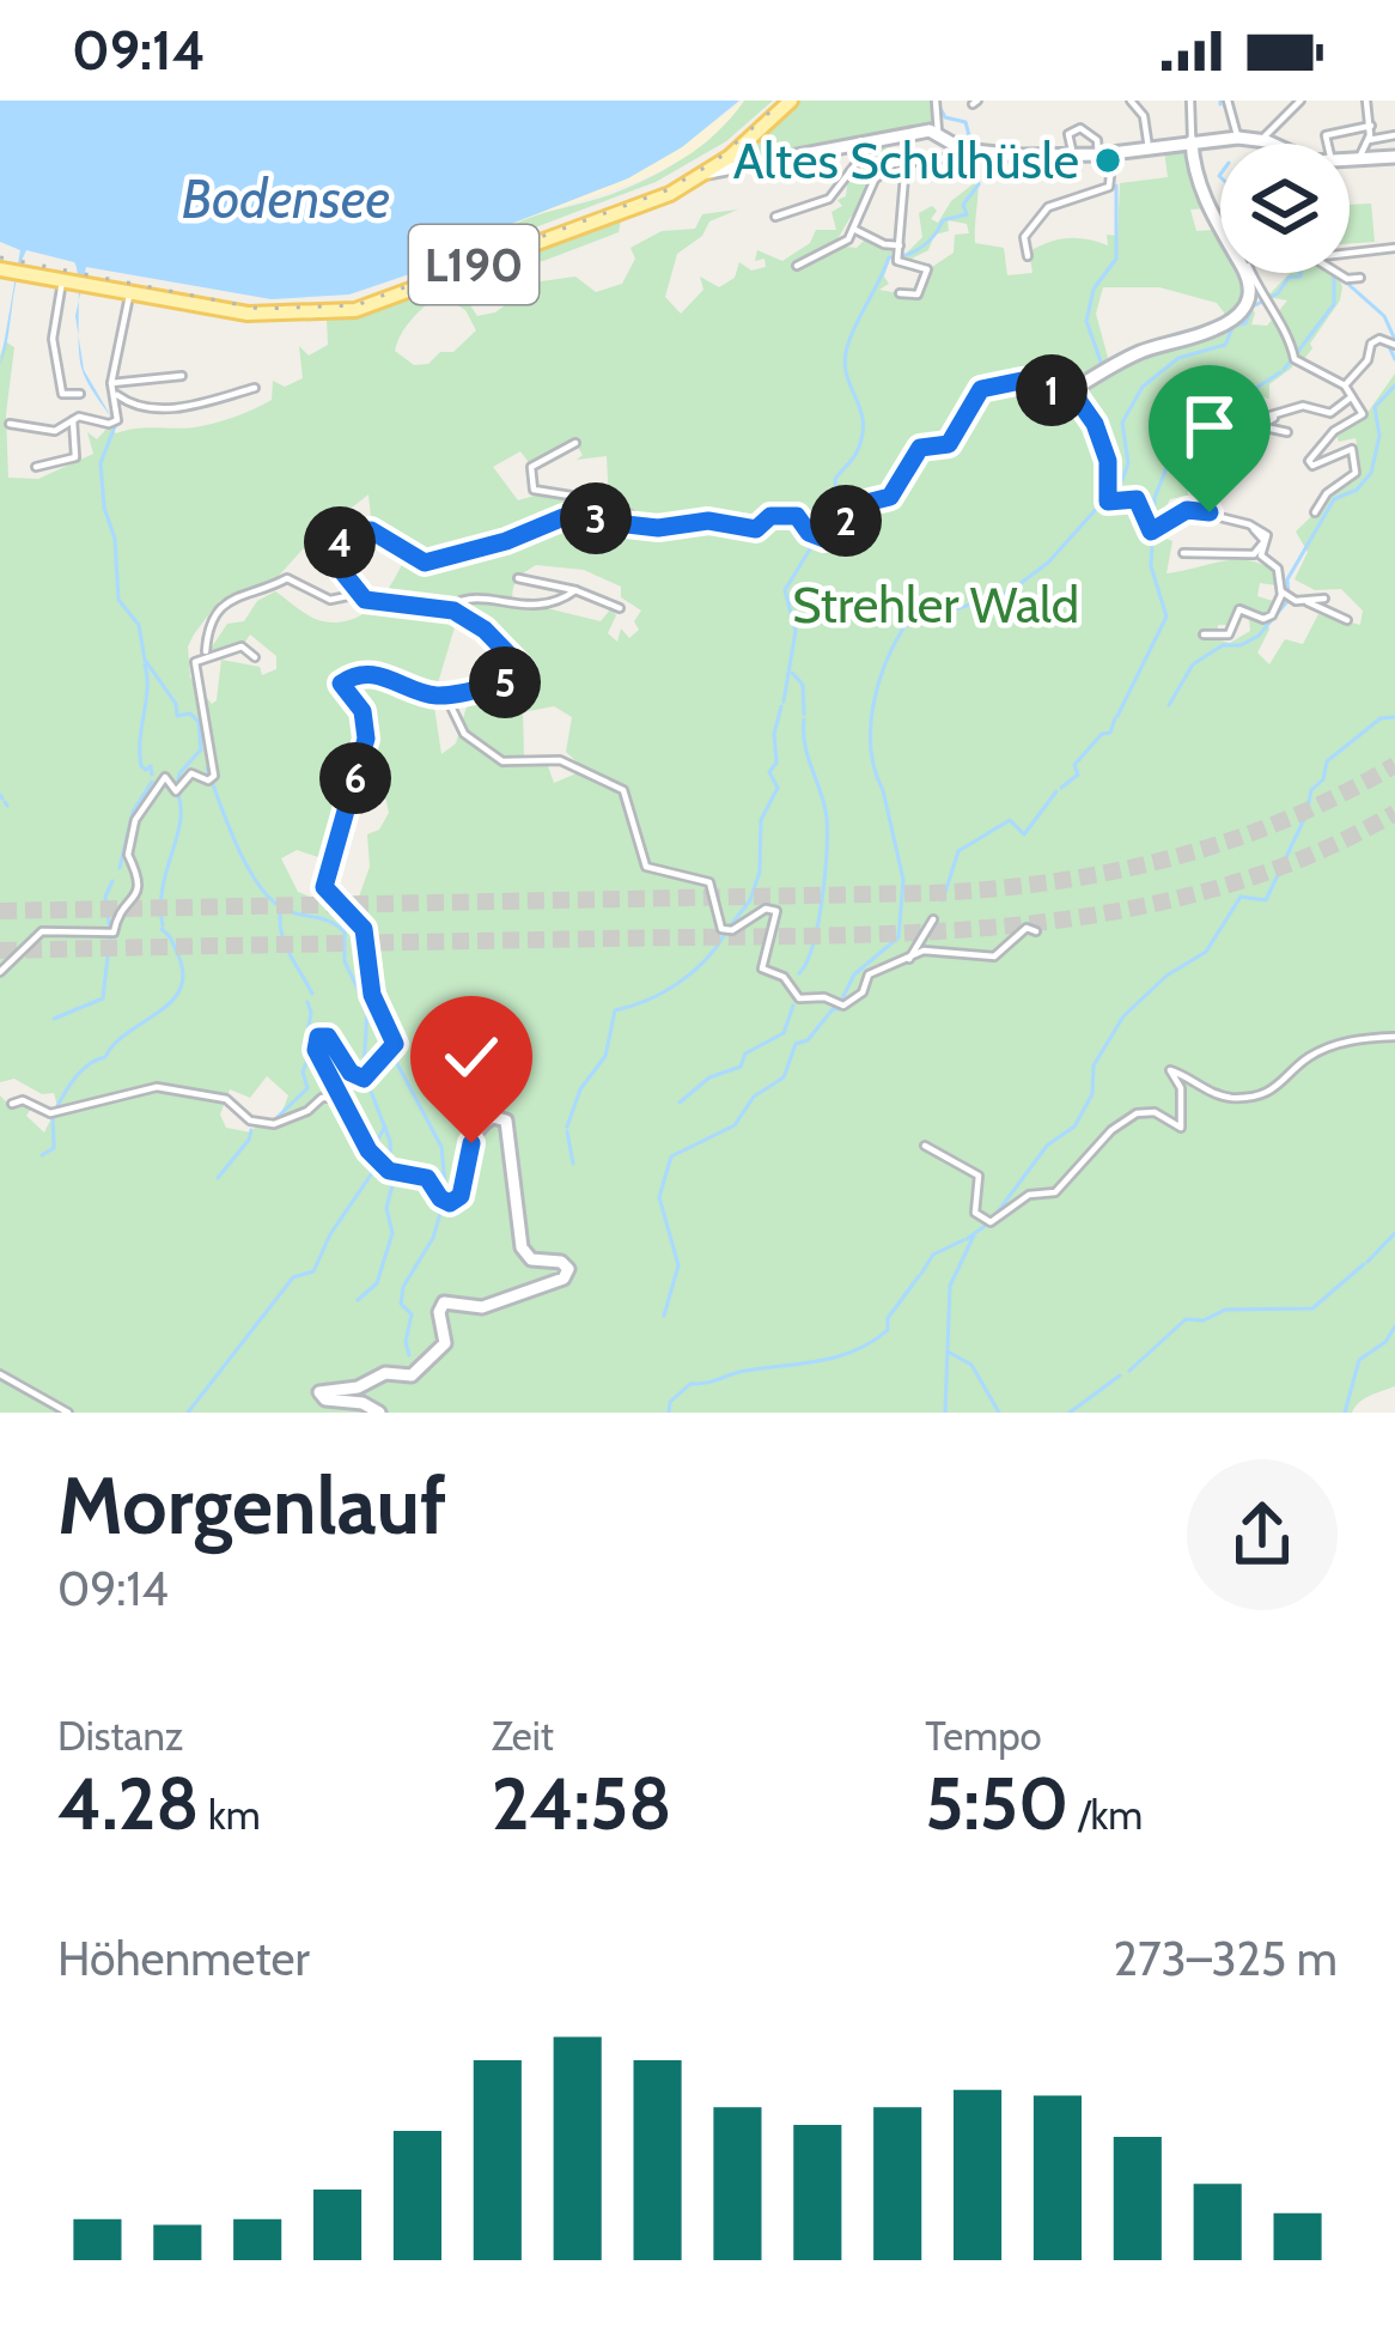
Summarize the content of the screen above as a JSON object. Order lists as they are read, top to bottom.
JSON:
{
  "streets": {
    "main road": ["L190"]
  },
  "water": ["Bodensee"],
  "parks": ["Strehler Wald"],
  "places": ["Altes Schulhüsle"],
  "page": {
    "status": "09:14",
    "pins": [
      "1",
      "3",
      "2",
      "4",
      "5",
      "6"
    ],
    "heading": ["Morgenlauf", "09:14"],
    "stats": [
      ["Distanz", "4.28 km"],
      ["Zeit", "24:58"],
      ["Tempo", "5:50 /km"]
    ],
    "chart": ["Höhenmeter", "273–325 m"]
  }
}
